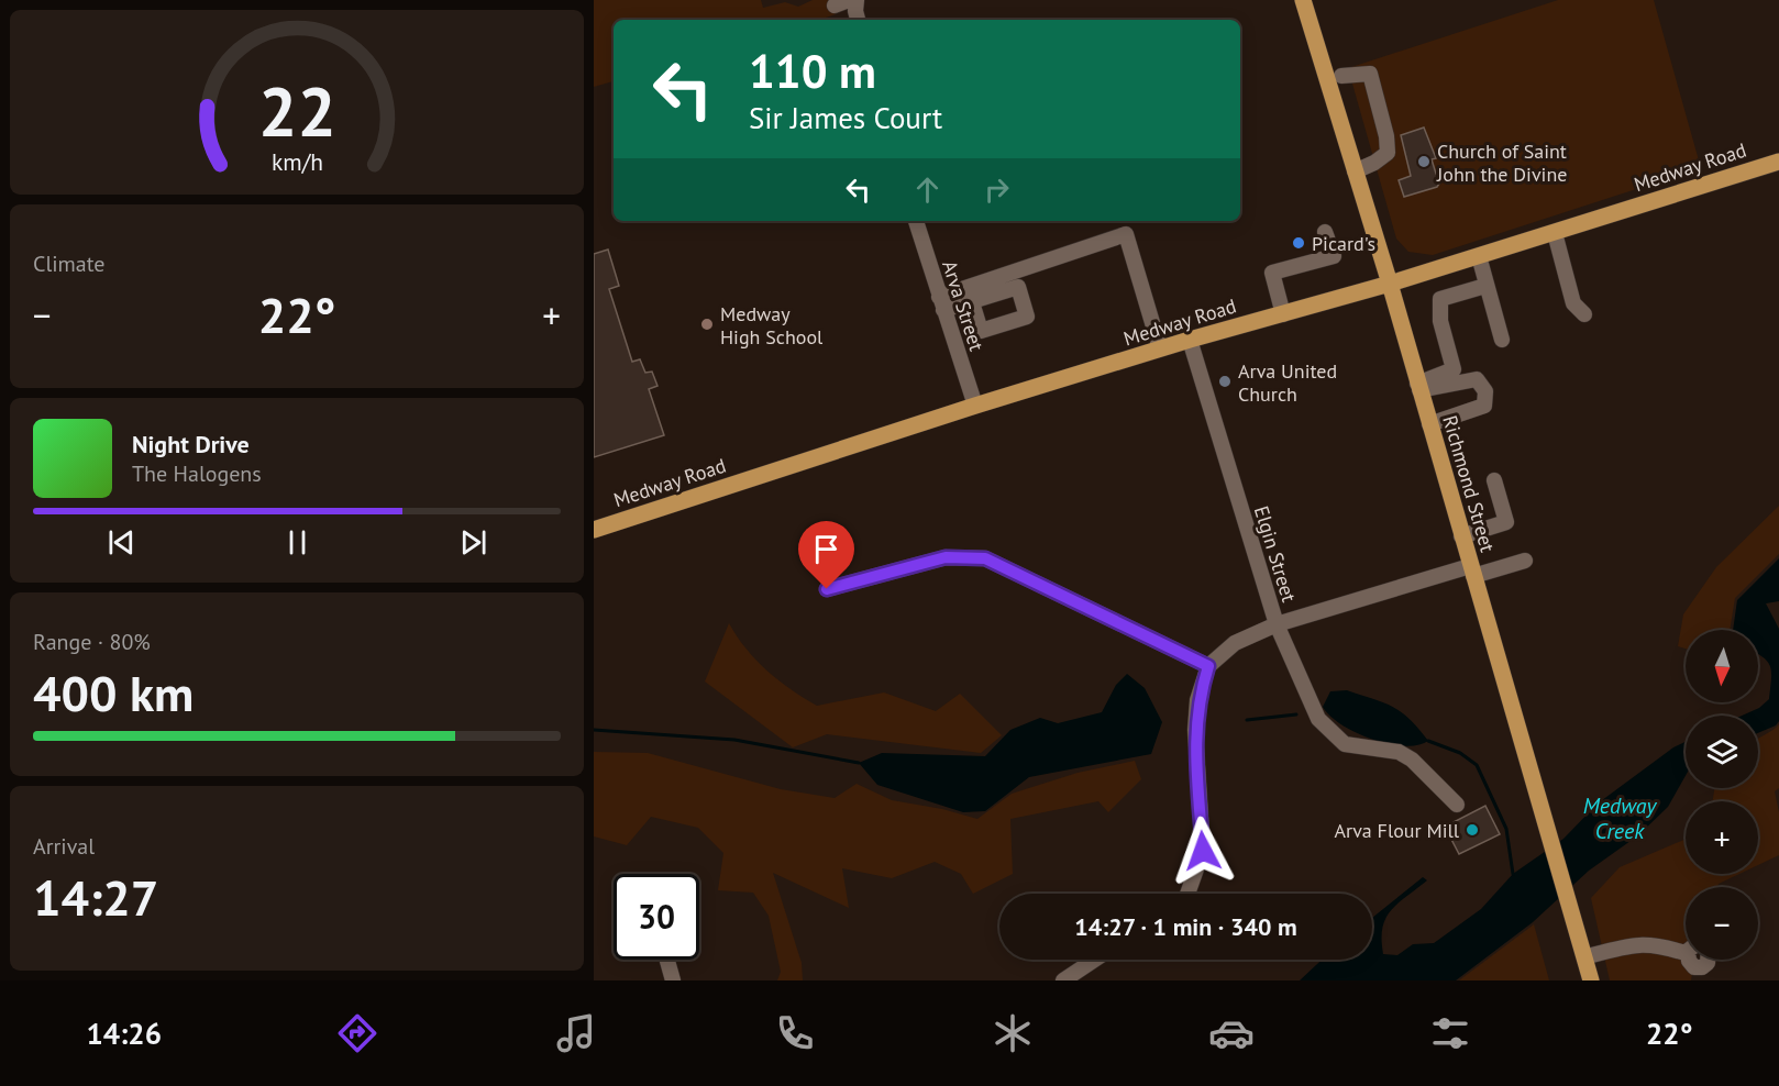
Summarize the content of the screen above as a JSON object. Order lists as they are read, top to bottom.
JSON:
{
  "streets": {
    "main road": ["Medway Road", "Richmond Street"],
    "street": ["Arva Street", "Elgin Street"]
  },
  "crossings": [
    ["Medway Road", "Arva Street"],
    ["Medway Road", "Richmond Street"],
    ["Medway Road", "Elgin Street"],
    ["Richmond Street", "Elgin Street"]
  ],
  "water": ["Medway Creek"],
  "places": [
    "Church of Saint John the Divine",
    "Picard's",
    "Medway High School",
    "Arva United Church",
    "Arva Flour Mill"
  ],
  "north": "bottom",
  "page": {
    "turn": ["110 m", "Sir James Court"],
    "tile": [
      "Climate",
      ["Range · 80%", "400 km"],
      ["Arrival", "14:27"]
    ],
    "heat": ["−", "22°", "+"],
    "song": ["Night Drive", "The Halogens"],
    "map_buttons": ["+", "−"],
    "limit": "30",
    "trip": "14:27 · 1 min · 340 m",
    "tabs": ["14:26", "22°"],
    "gauge": ["22", "km/h"]
  }
}
